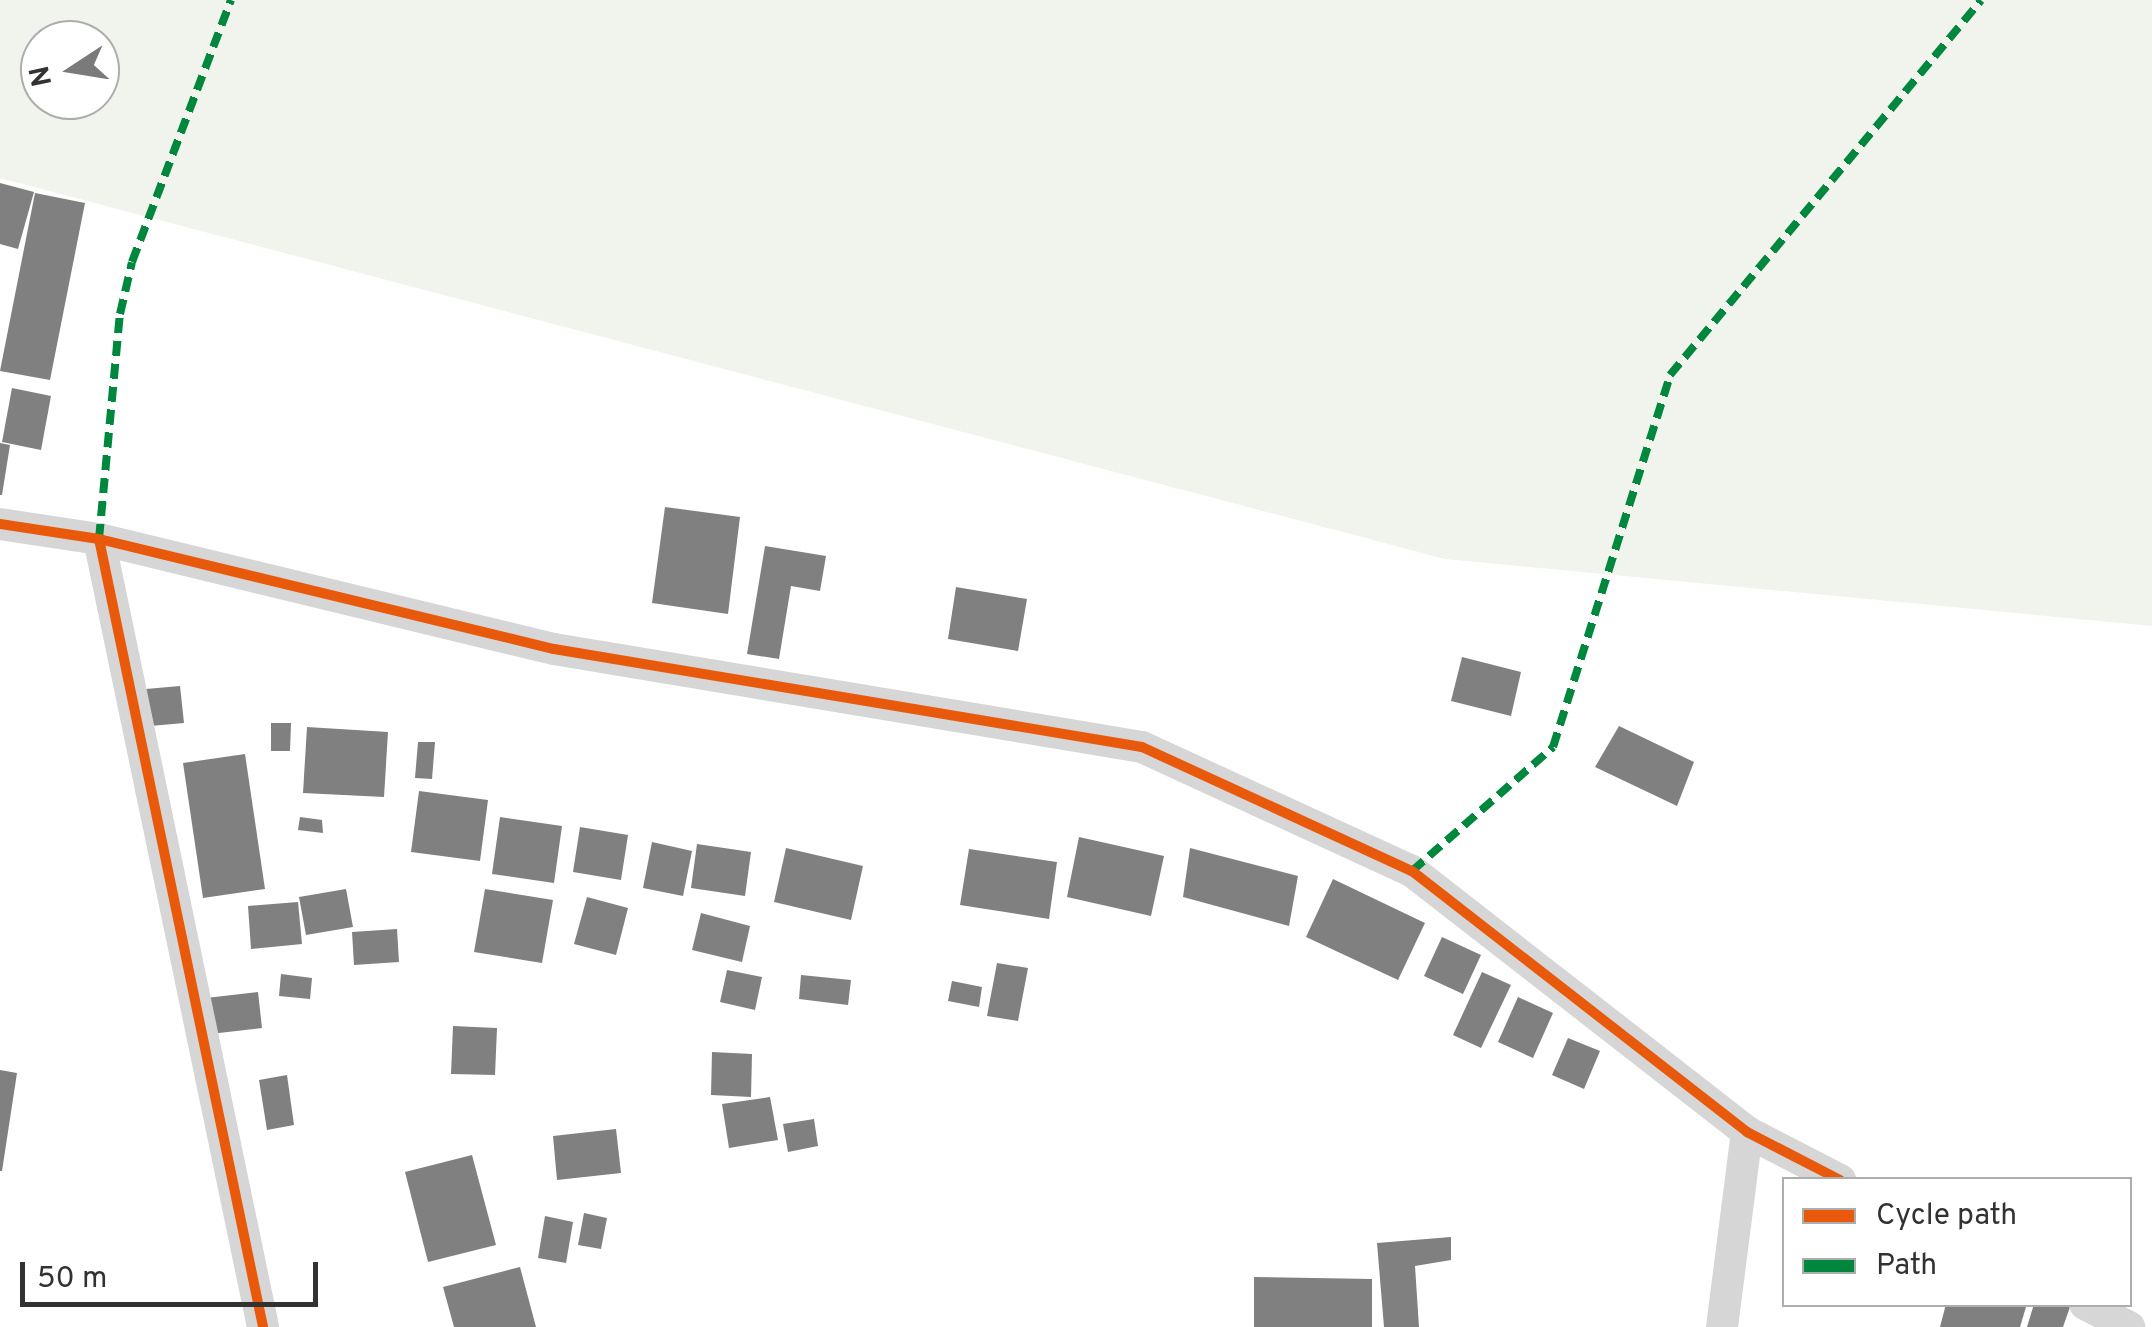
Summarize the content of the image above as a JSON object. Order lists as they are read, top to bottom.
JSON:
{
  "legend": ["Cycle path", "Path"],
  "scale_bar": "50 m",
  "north": "left"
}
